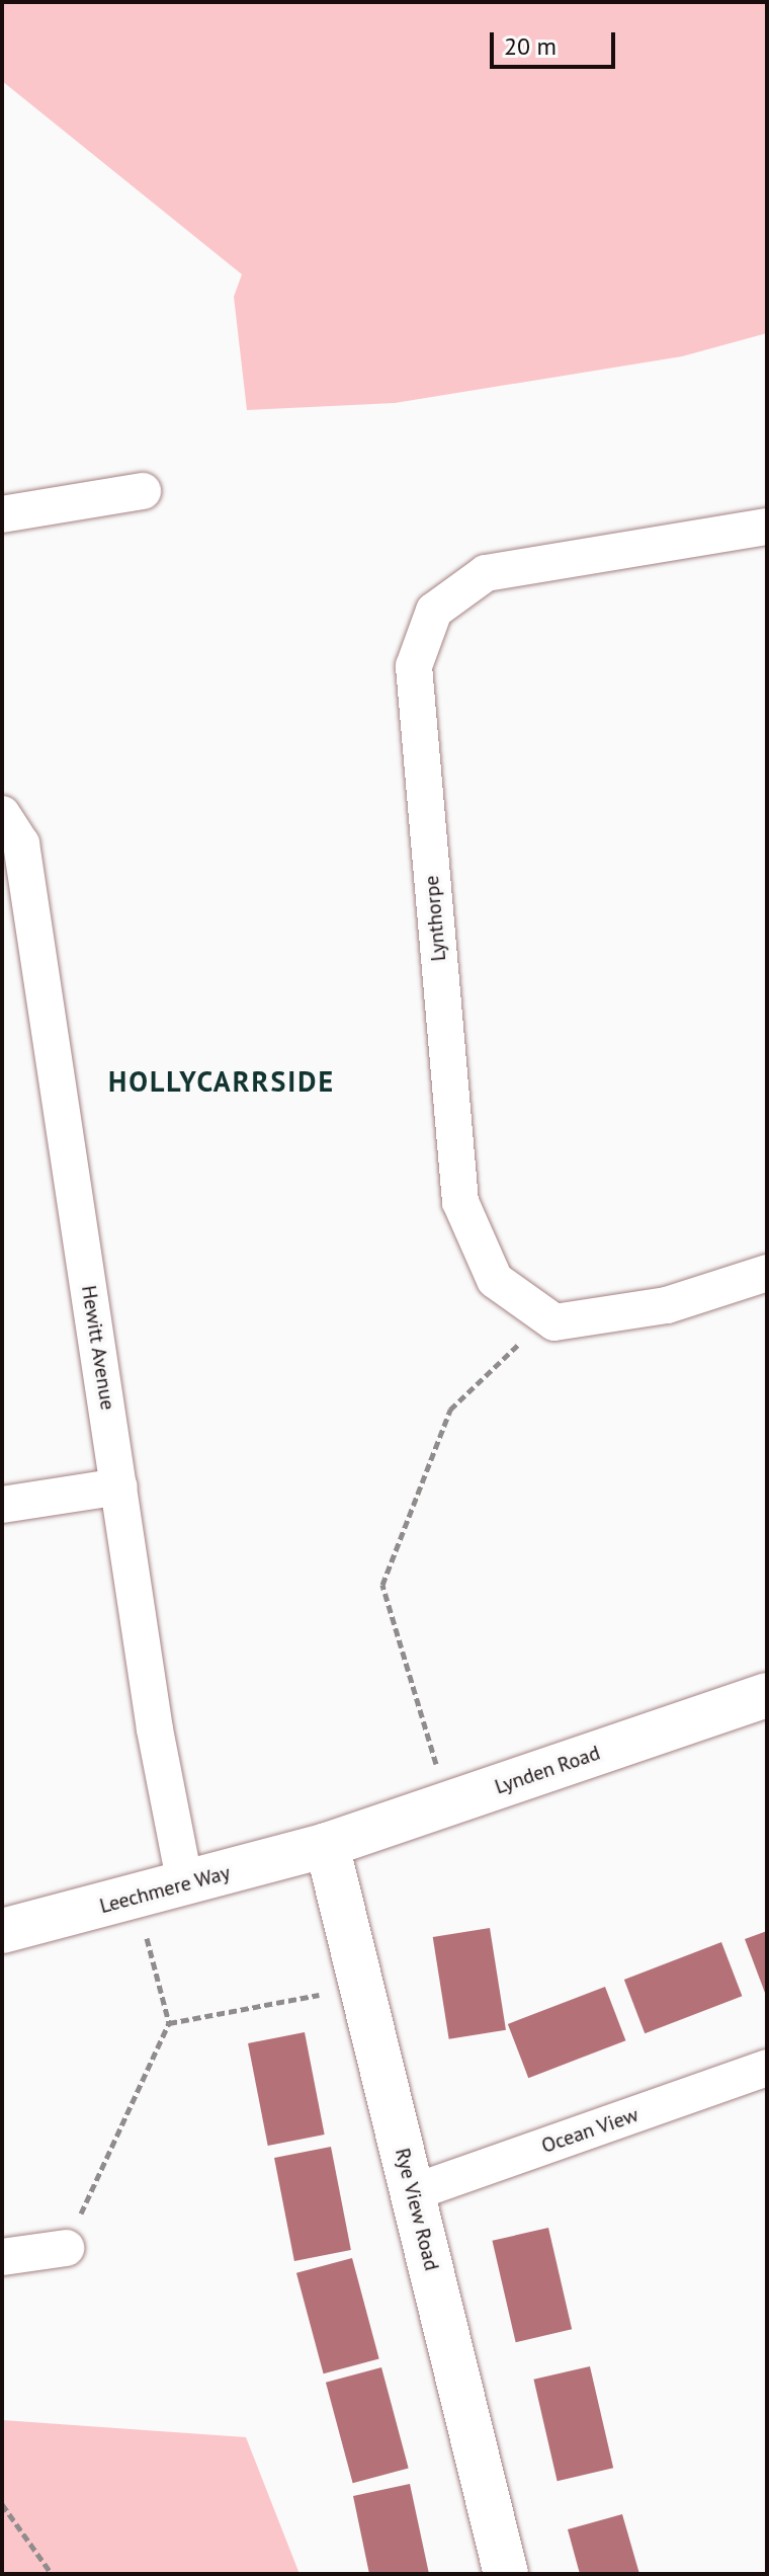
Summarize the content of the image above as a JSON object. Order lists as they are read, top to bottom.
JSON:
{
  "streets": {
    "street": [
      "Lynthorpe",
      "Hewitt Avenue",
      "Lynden Road",
      "Leechmere Way",
      "Ocean View",
      "Rye View Road"
    ]
  },
  "crossings": [
    ["Hewitt Avenue", "Leechmere Way"],
    ["Lynden Road", "Leechmere Way"],
    ["Lynden Road", "Rye View Road"],
    ["Leechmere Way", "Rye View Road"],
    ["Ocean View", "Rye View Road"]
  ],
  "districts": ["HOLLYCARRSIDE"],
  "scale_bar": "20 m"
}
